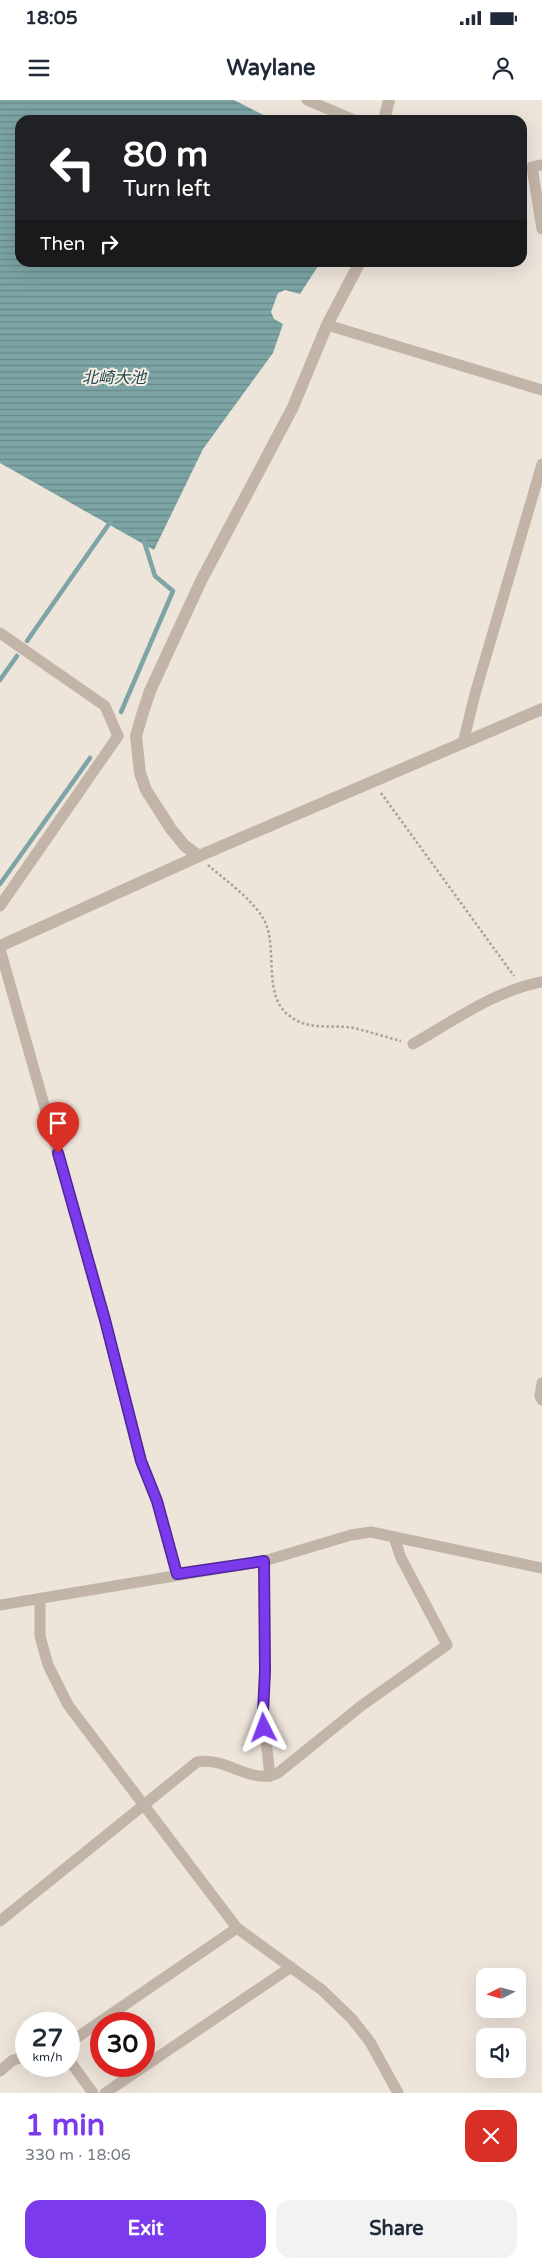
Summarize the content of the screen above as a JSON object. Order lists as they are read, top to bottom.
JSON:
{
  "water": ["北崎大池"],
  "north": "left",
  "page": {
    "status": "18:05",
    "header": "Waylane",
    "turn": ["80 m", "Turn left"],
    "then": "Then",
    "speed": "27 km/h",
    "limit": "30",
    "heading": ["1 min", "330 m · 18:06"],
    "buttons": ["Exit", "Share"]
  }
}
